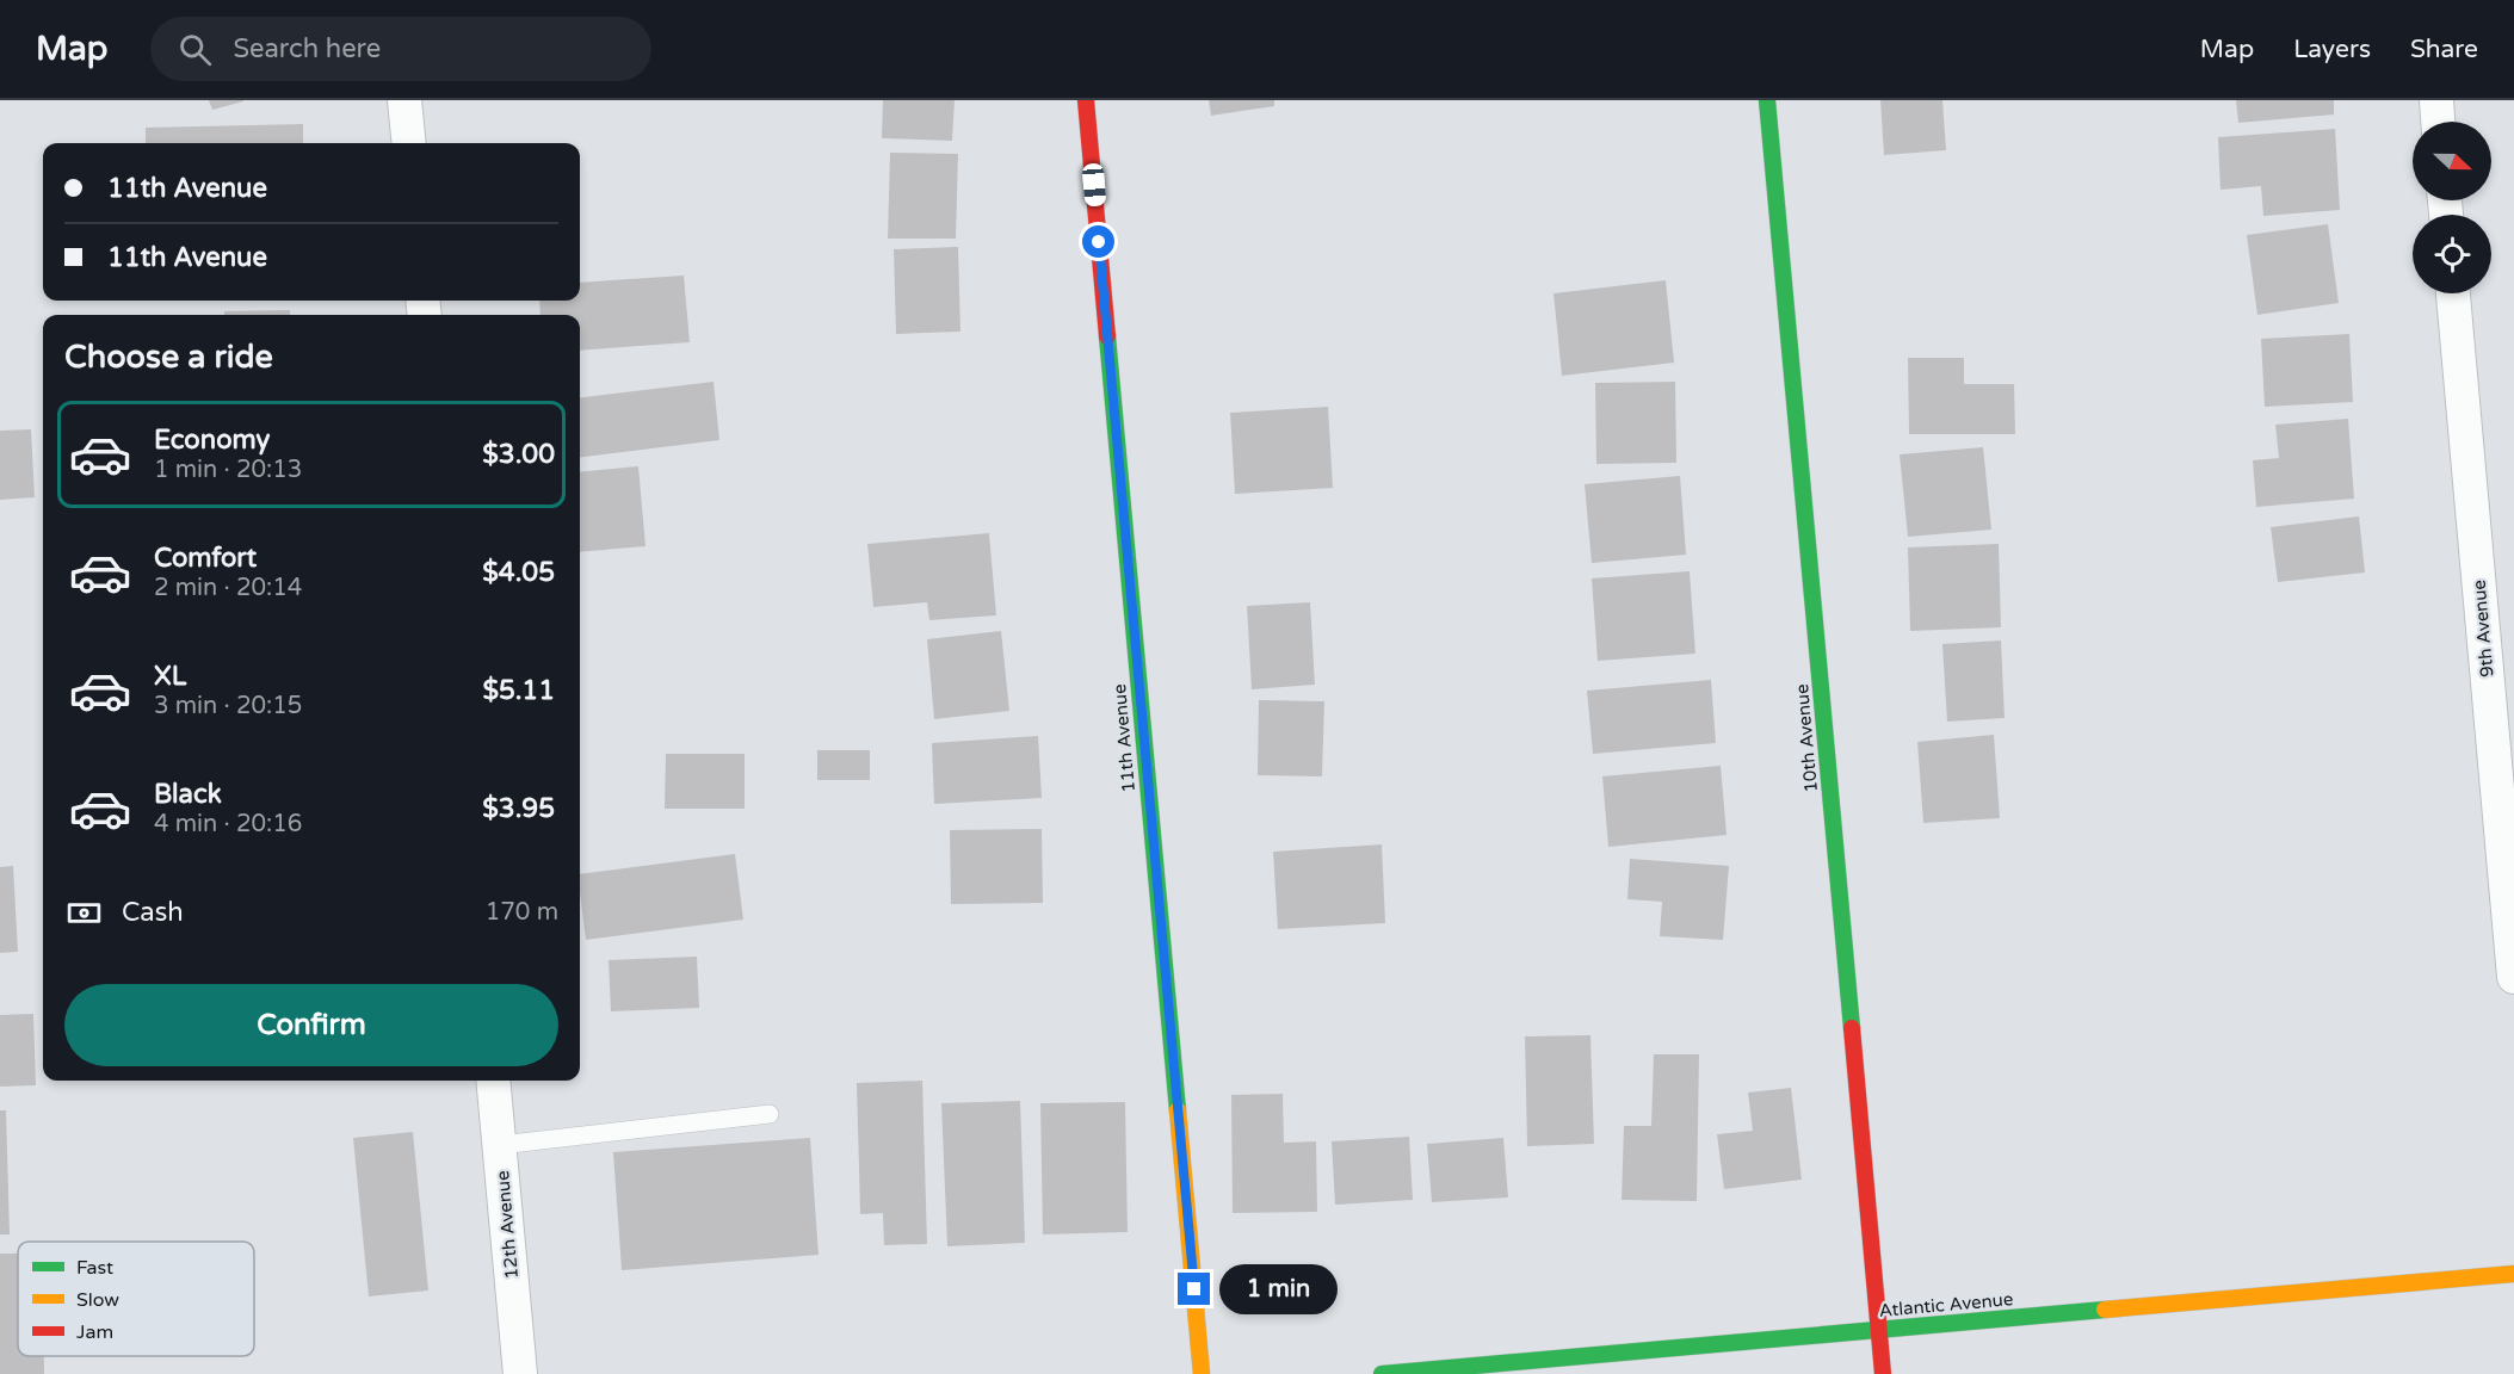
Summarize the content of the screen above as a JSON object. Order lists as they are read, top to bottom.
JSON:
{
  "streets": {
    "street": [
      "9th Avenue",
      "11th Avenue",
      "10th Avenue",
      "12th Avenue",
      "Atlantic Avenue"
    ]
  },
  "crossings": [
    ["10th Avenue", "Atlantic Avenue"]
  ],
  "legend": ["Fast", "Slow", "Jam"],
  "north": "right",
  "page": {
    "header": "Map",
    "search": "Search here",
    "nav": ["Map", "Layers", "Share"],
    "banner": ["11th Avenue", "11th Avenue"],
    "heading": "Choose a ride",
    "list": [
      {
        "name": "Economy",
        "note": "1 min · 20:13",
        "value": "$3.00"
      },
      {
        "name": "Comfort",
        "note": "2 min · 20:14",
        "value": "$4.05"
      },
      {
        "name": "XL",
        "note": "3 min · 20:15",
        "value": "$5.11"
      },
      {
        "name": "Black",
        "note": "4 min · 20:16",
        "value": "$3.95"
      }
    ],
    "pay": ["Cash", "170 m"],
    "buttons": "Confirm",
    "bubble": "1 min"
  }
}
